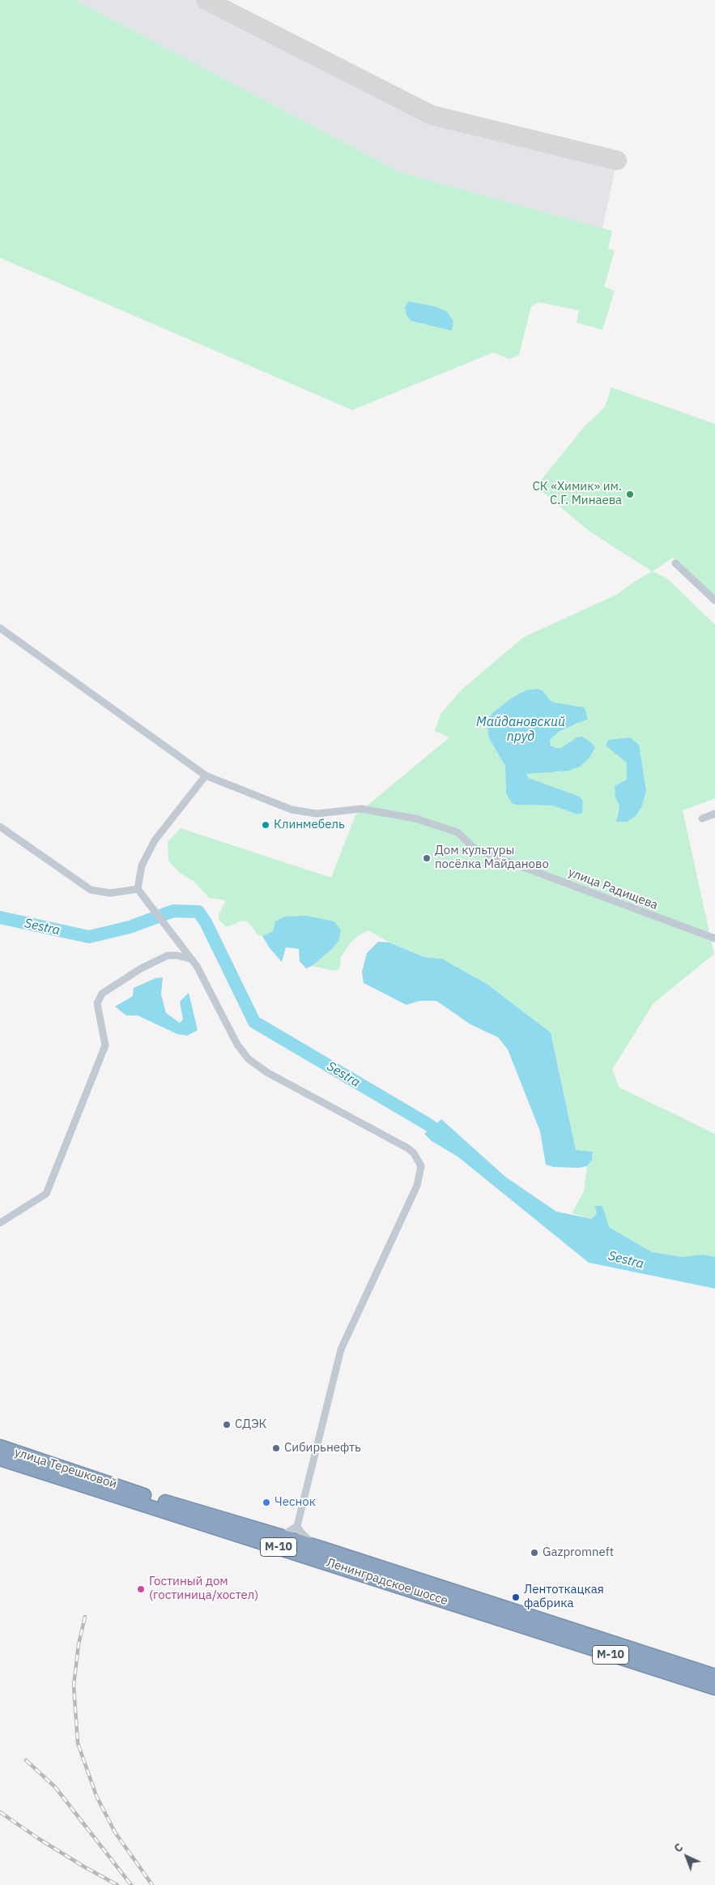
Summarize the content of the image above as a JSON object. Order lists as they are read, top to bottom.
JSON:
{
  "streets": {
    "highway": ["улица Терешковой", "М-10", "Ленинградское шоссе"],
    "street": ["улица Радищева"]
  },
  "crossings": [
    ["улица Терешковой", "Ленинградское шоссе"]
  ],
  "water": ["Майдановский пруд", "Sestra"],
  "places": [
    "СК «Химик» им. С.Г. Минаева",
    "Клинмебель",
    "Дом культуры посёлка Майданово",
    "СДЭК",
    "Сибирьнефть",
    "Чеснок",
    "Gazpromneft",
    "Гостиный дом (гостиница/хостел)",
    "Лентоткацкая фабрика"
  ],
  "north": "top left"
}
